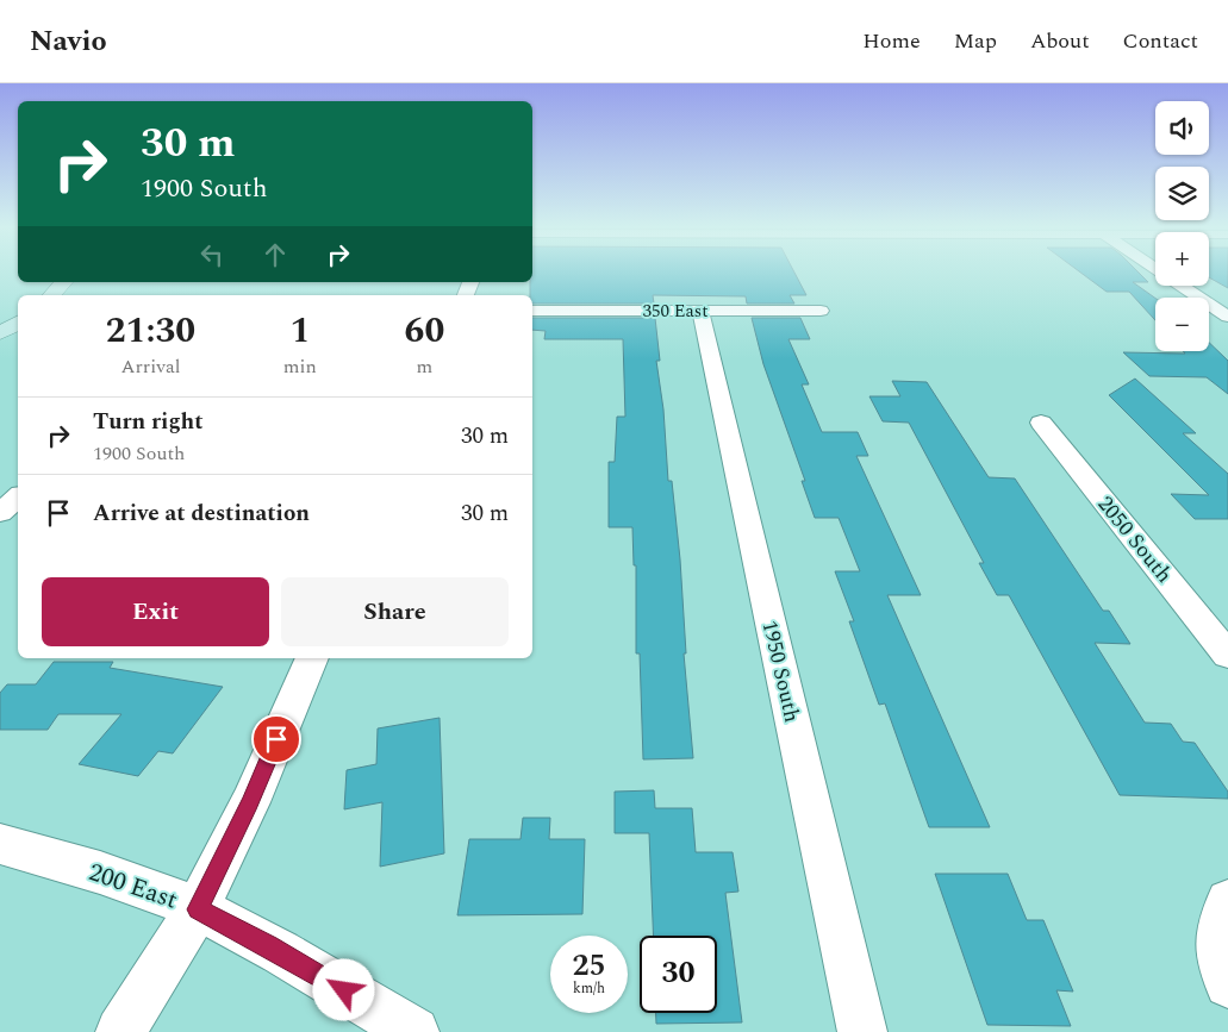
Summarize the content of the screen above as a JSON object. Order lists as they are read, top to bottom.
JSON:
{
  "streets": {
    "street": [
      "350 East",
      "2050 South",
      "1950 South",
      "200 East"
    ]
  },
  "crossings": [
    ["350 East", "1950 South"]
  ],
  "page": {
    "header": "Navio",
    "nav": [
      "Home",
      "Map",
      "About",
      "Contact"
    ],
    "map_buttons": ["+", "−"],
    "turn": ["30 m", "1900 South"],
    "eta": [
      "21:30",
      "Arrival",
      "1",
      "min",
      "60",
      "m"
    ],
    "list": [
      {
        "name": "Turn right",
        "note": "1900 South",
        "value": "30 m"
      },
      {
        "name": "Arrive at destination",
        "value": "30 m"
      }
    ],
    "buttons": ["Exit", "Share"],
    "speed": "25 km/h",
    "limit": "30"
  }
}
